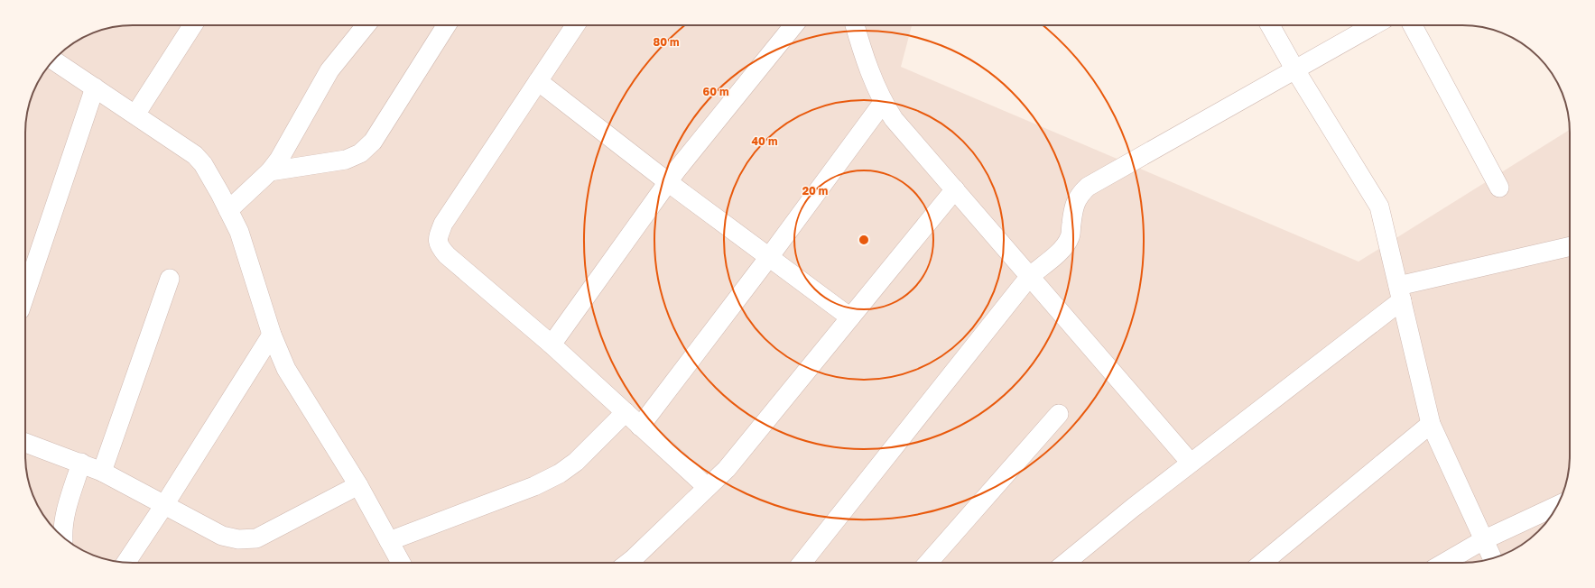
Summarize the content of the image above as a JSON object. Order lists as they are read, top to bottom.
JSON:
{
  "rings": [
    "80 m",
    "60 m",
    "40 m",
    "20 m"
  ]
}
